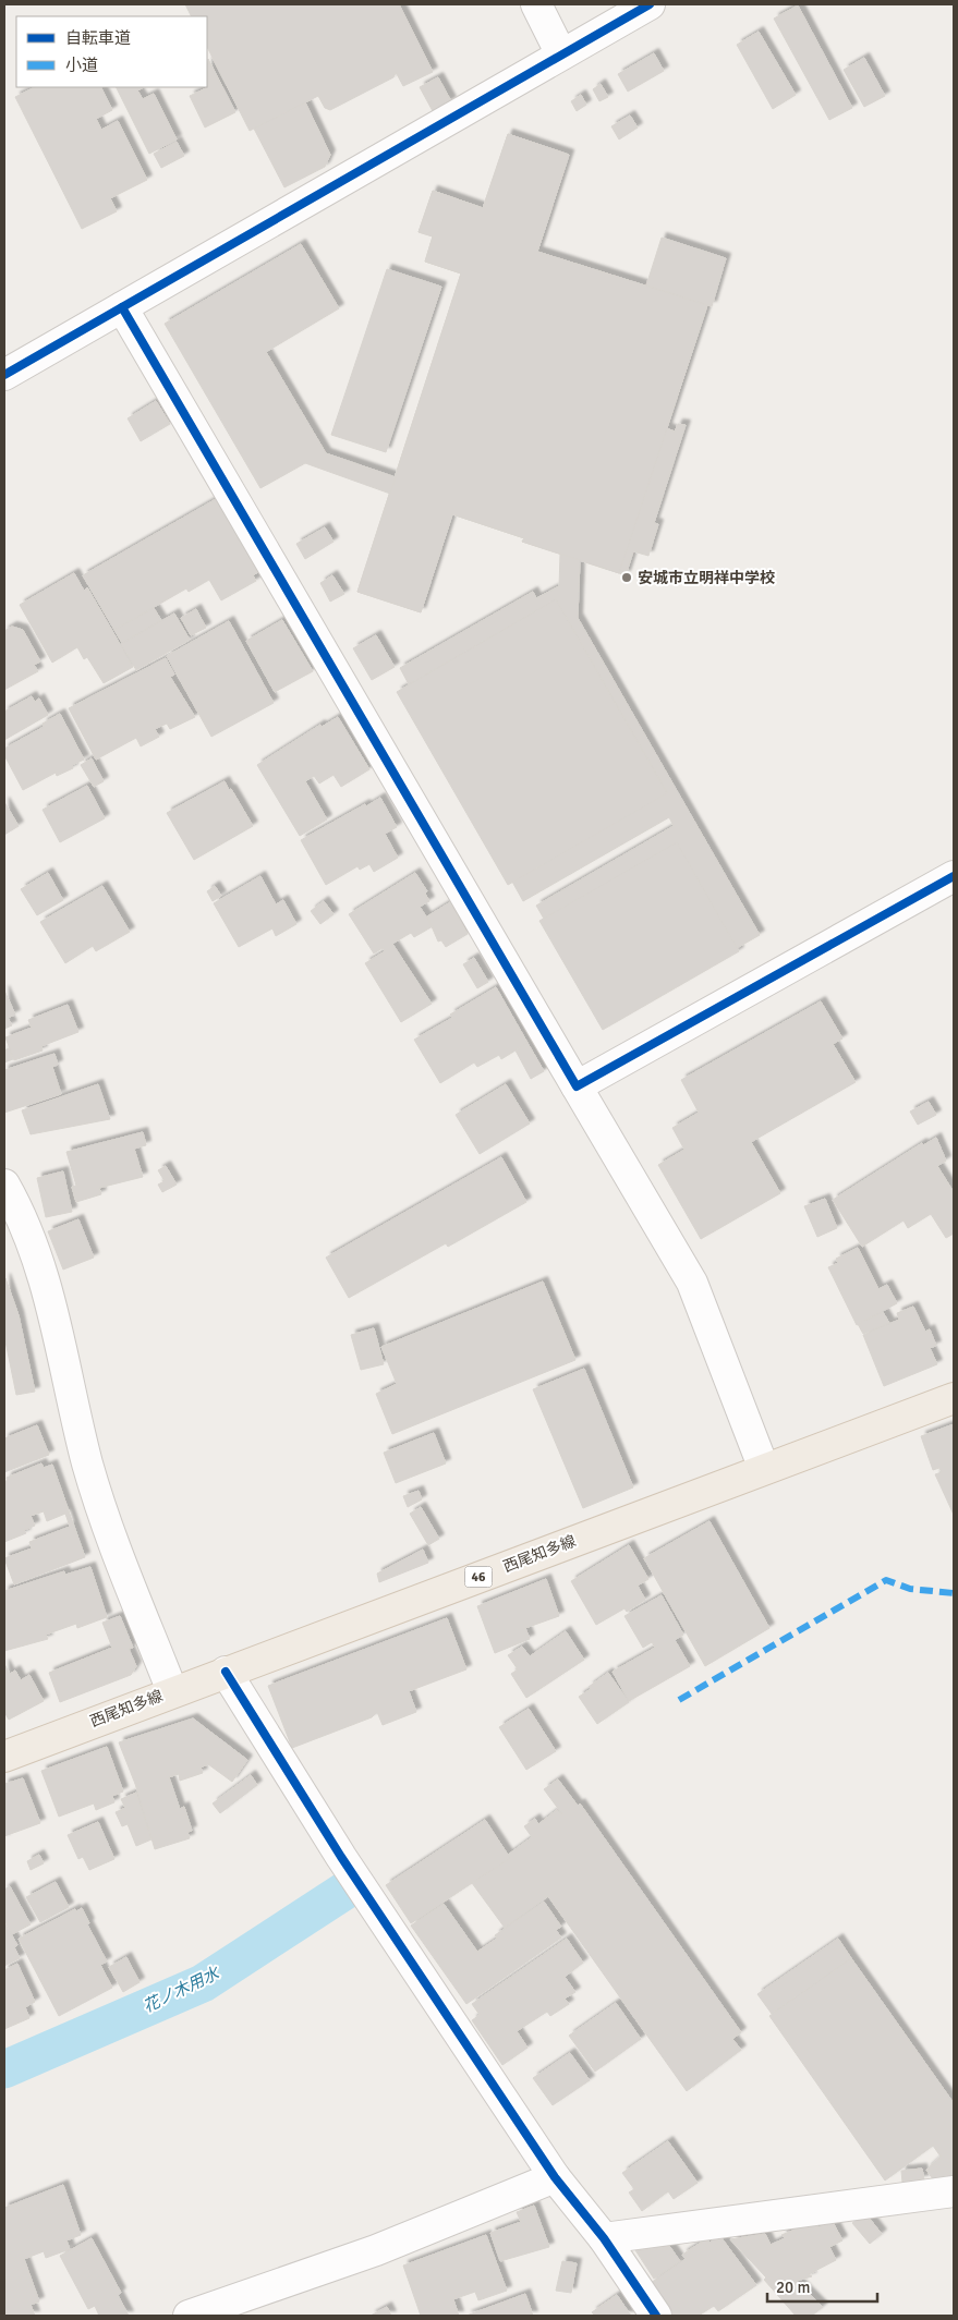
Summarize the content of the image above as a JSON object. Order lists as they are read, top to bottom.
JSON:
{
  "streets": {
    "main road": ["西尾知多線", "46"]
  },
  "water": ["花ノ木用水"],
  "places": ["安城市立明祥中学校"],
  "legend": ["自転車道", "小道"],
  "scale_bar": "20 m"
}
